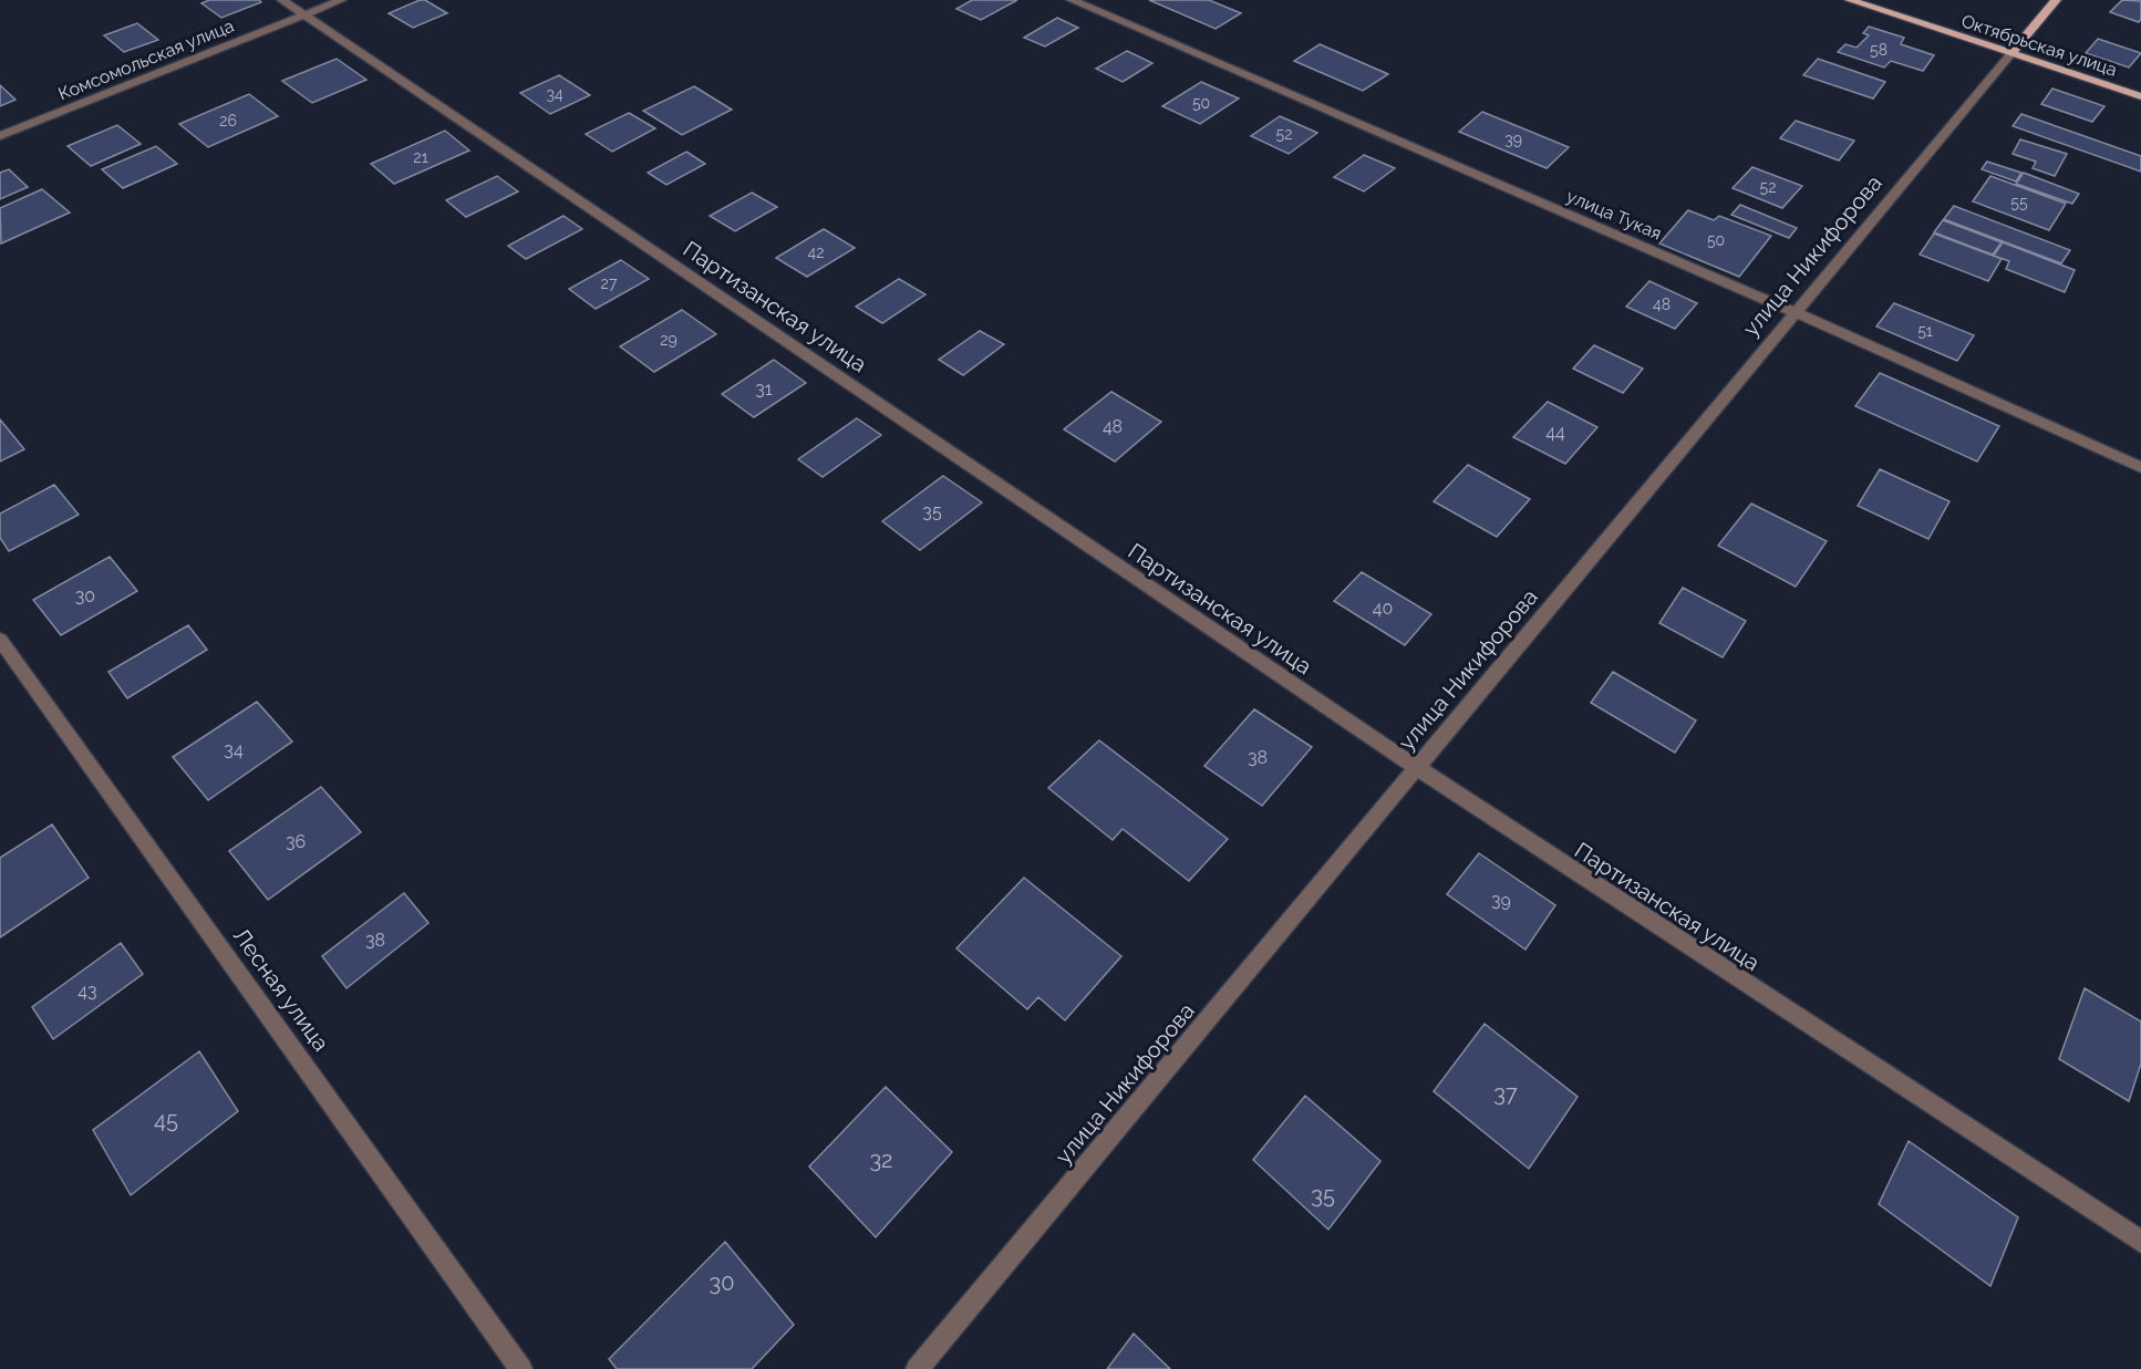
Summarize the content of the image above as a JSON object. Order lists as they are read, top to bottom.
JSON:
{
  "streets": {
    "main road": ["Октябрьская улица", "улица Никифорова"],
    "street": [
      "Комсомольская улица",
      "улица Тукая",
      "Партизанская улица",
      "Лесная улица"
    ]
  },
  "crossings": [
    ["Октябрьская улица", "улица Никифорова"],
    ["Комсомольская улица", "Партизанская улица"],
    ["улица Тукая", "улица Никифорова"],
    ["улица Никифорова", "Партизанская улица"]
  ],
  "house_numbers": [
    "58",
    "34",
    "50",
    "26",
    "52",
    "39",
    "21",
    "52",
    "55",
    "50",
    "42",
    "27",
    "48",
    "51",
    "29",
    "31",
    "48",
    "44",
    "35",
    "30",
    "40",
    "34",
    "38",
    "36",
    "39",
    "38",
    "43",
    "37",
    "45",
    "32",
    "35",
    "30"
  ]
}
